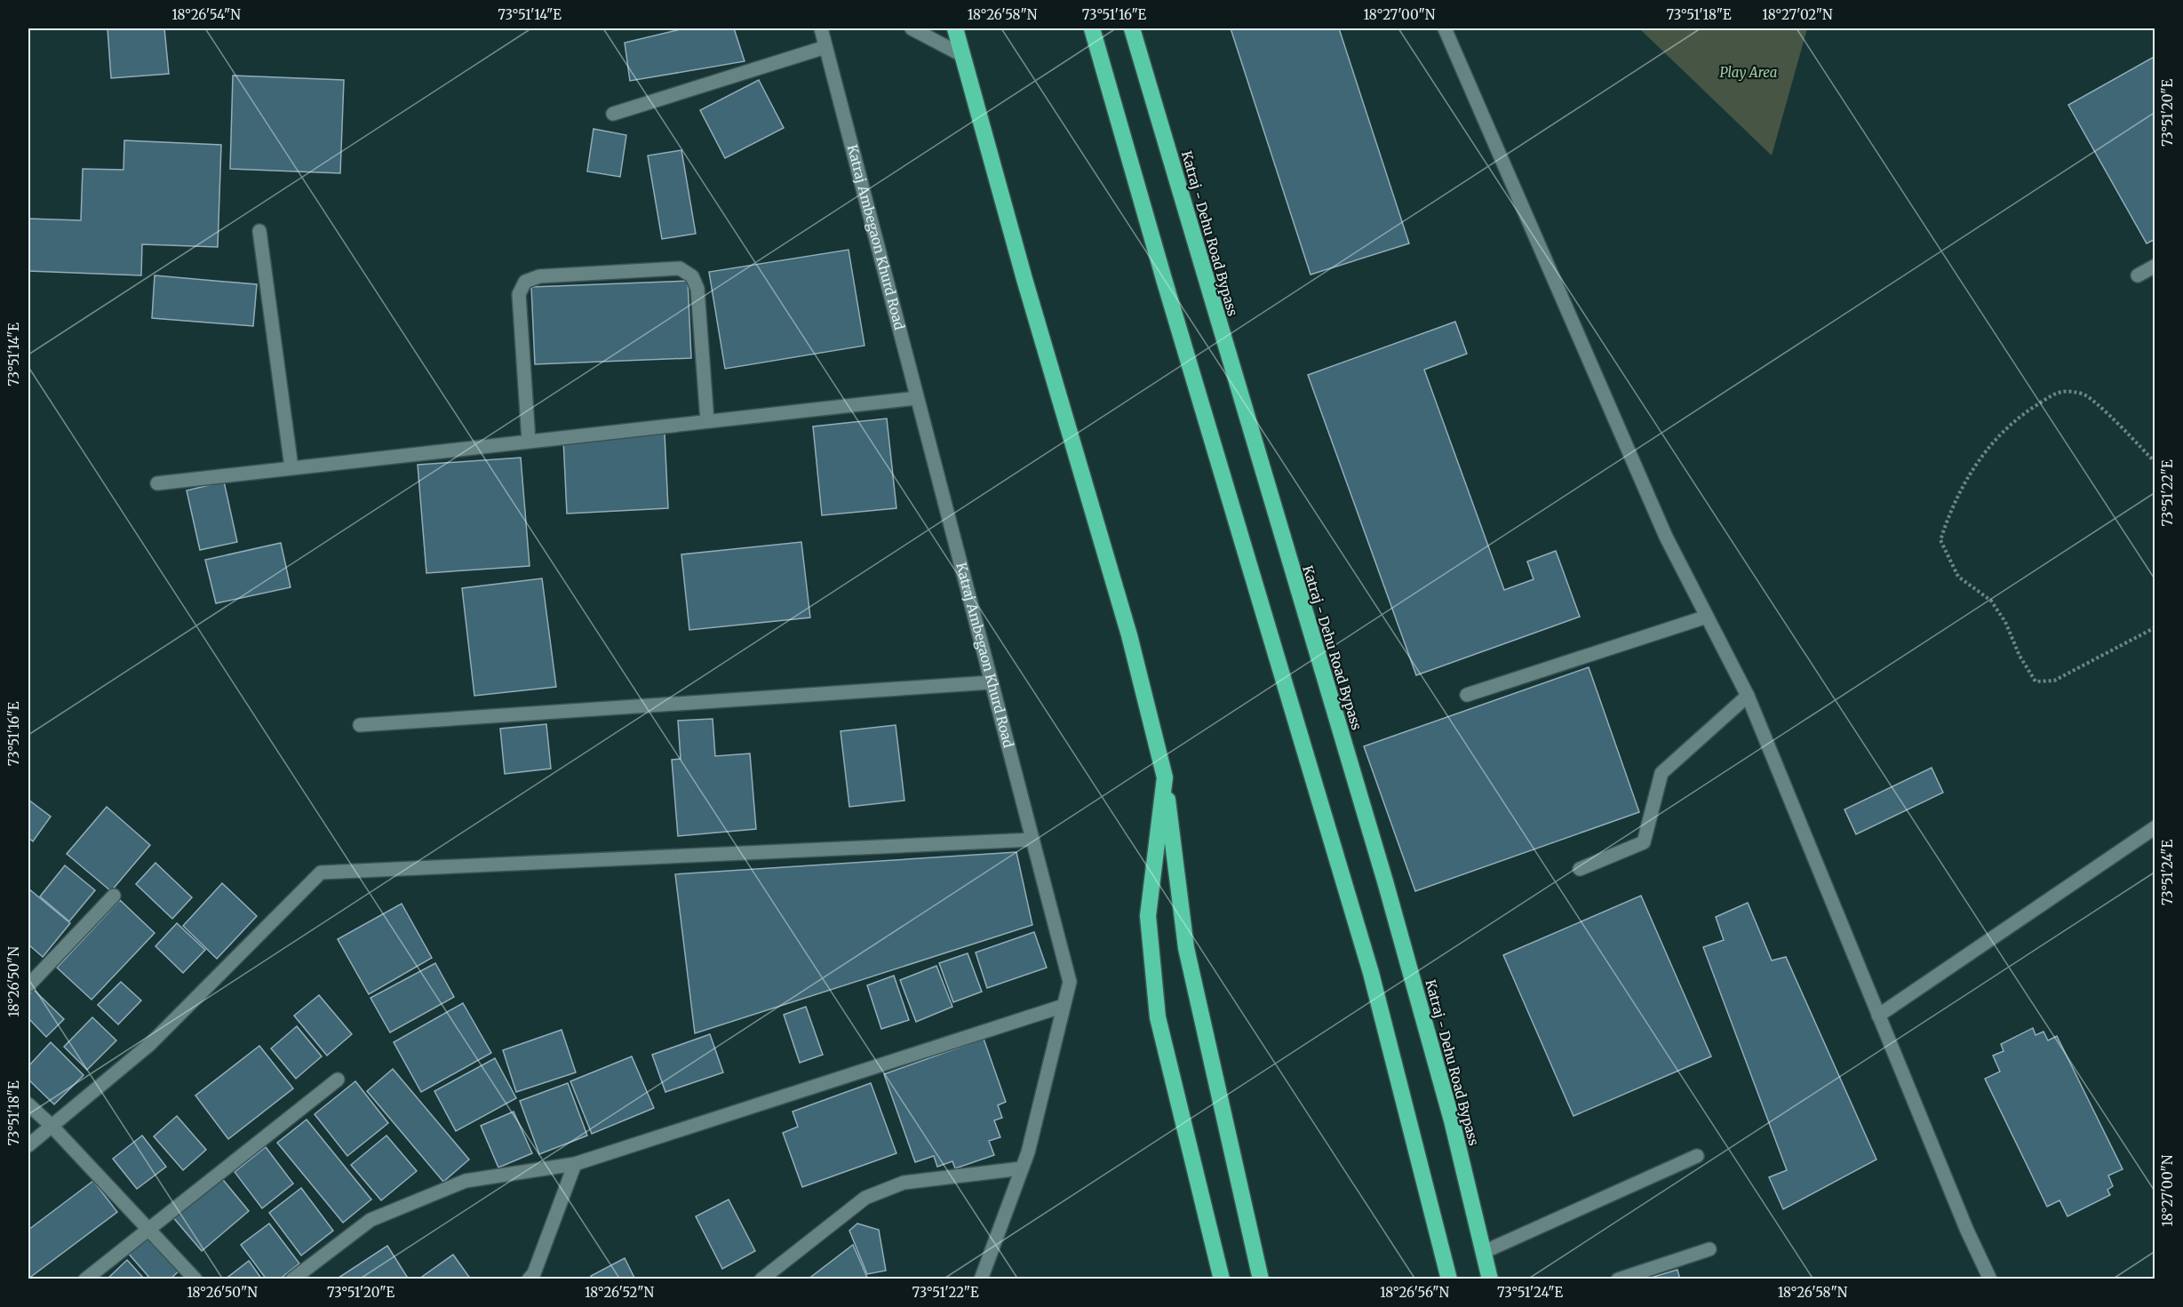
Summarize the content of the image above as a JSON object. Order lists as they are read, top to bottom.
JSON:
{
  "streets": {
    "highway": ["Katraj - Dehu Road Bypass"],
    "street": ["Katraj Ambegaon Khurd Road"]
  },
  "parks": ["Play Area"],
  "coordinates": [
    "18°26'54\"N",
    "73°51'14\"E",
    "18°26'58\"N",
    "73°51'16\"E",
    "18°27'00\"N",
    "73°51'18\"E",
    "18°27'02\"N",
    "73°51'20\"E",
    "73°51'22\"E",
    "73°51'24\"E",
    "18°26'50\"N",
    "18°26'52\"N",
    "18°26'56\"N"
  ]
}
